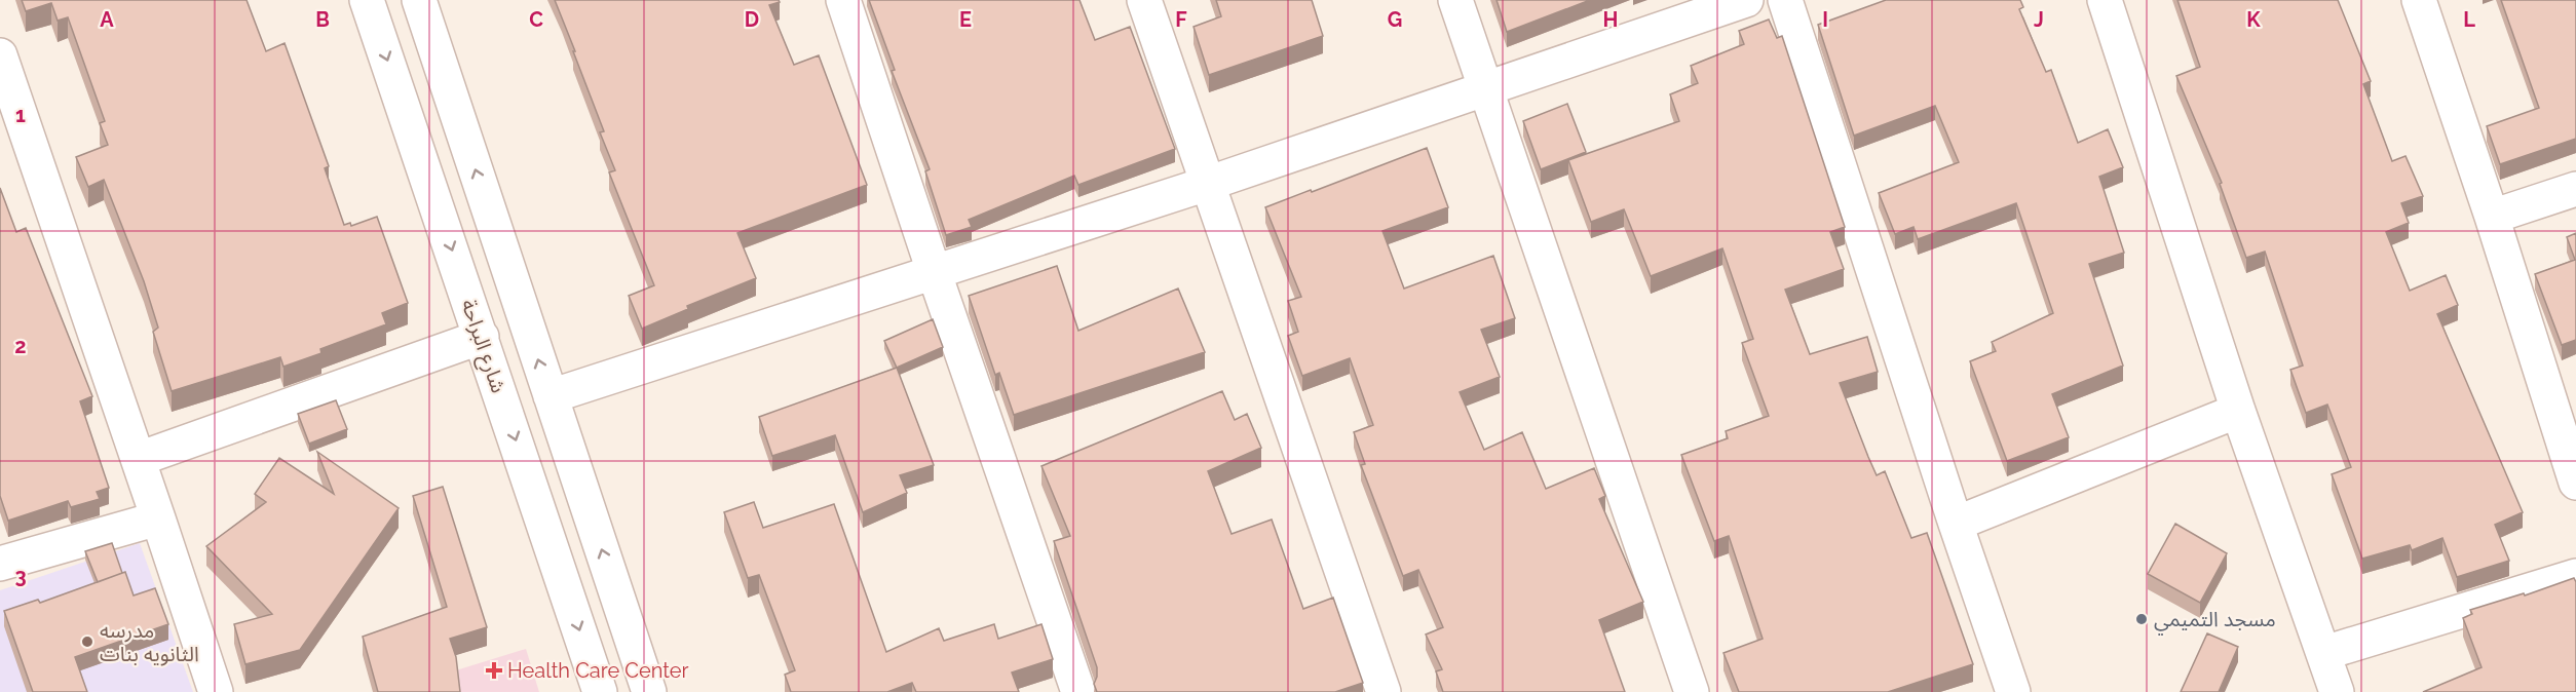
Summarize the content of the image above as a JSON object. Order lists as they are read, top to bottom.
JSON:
{
  "streets": {
    "street": ["شارع البراحة"]
  },
  "places": {
    "other": ["مسجد التميمي", "مدرسه الثانويه بنات"],
    "health": ["Health Care Center"]
  },
  "grid": {
    "columns": [
      "A",
      "B",
      "C",
      "D",
      "E",
      "F",
      "G",
      "H",
      "I",
      "J",
      "K",
      "L"
    ],
    "rows": ["1", "2", "3"]
  }
}
